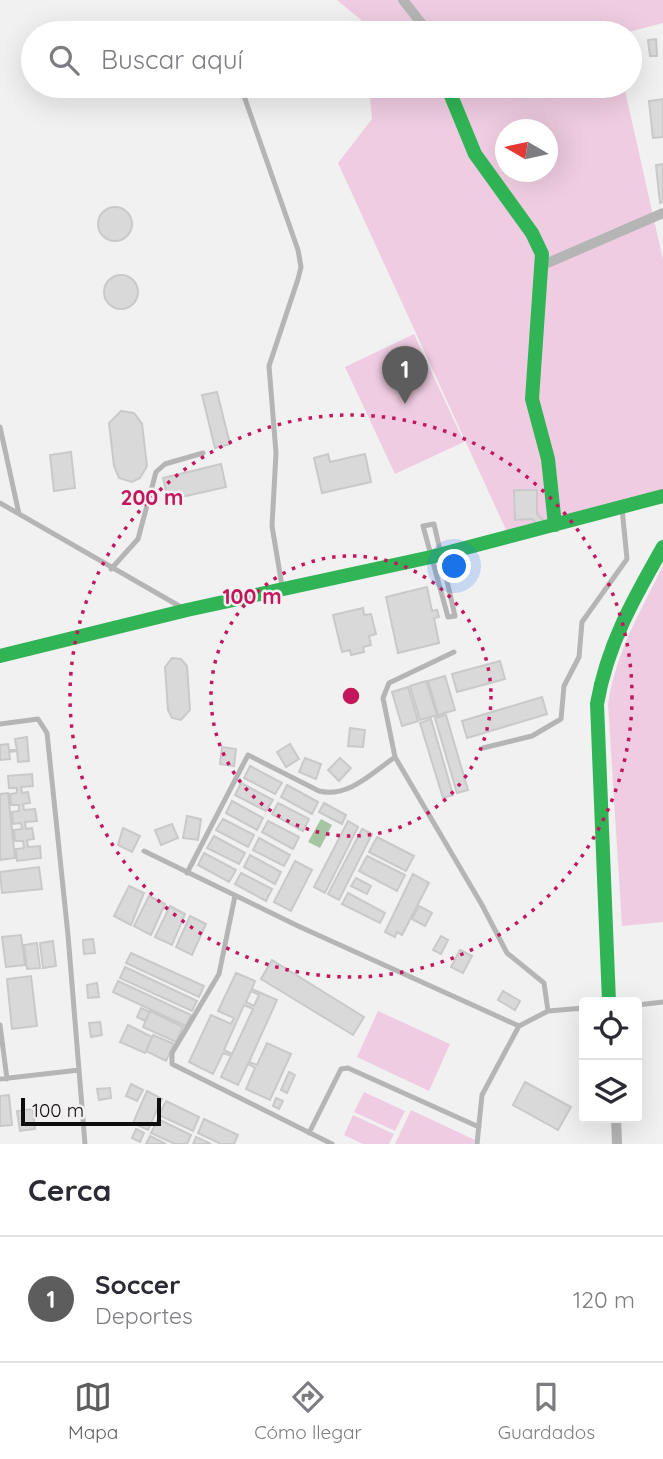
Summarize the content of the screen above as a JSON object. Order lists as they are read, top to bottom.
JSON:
{
  "scale_bar": "100 m",
  "north": "left",
  "page": {
    "search": "Buscar aquí",
    "pins": "1",
    "scale": "100 m",
    "heading": "Cerca",
    "list": [
      {
        "mark": "1",
        "name": "Soccer",
        "note": "Deportes",
        "value": "120 m"
      }
    ],
    "nav": ["Mapa", "Cómo llegar", "Guardados"]
  },
  "rings": ["200 m", "100 m"]
}
